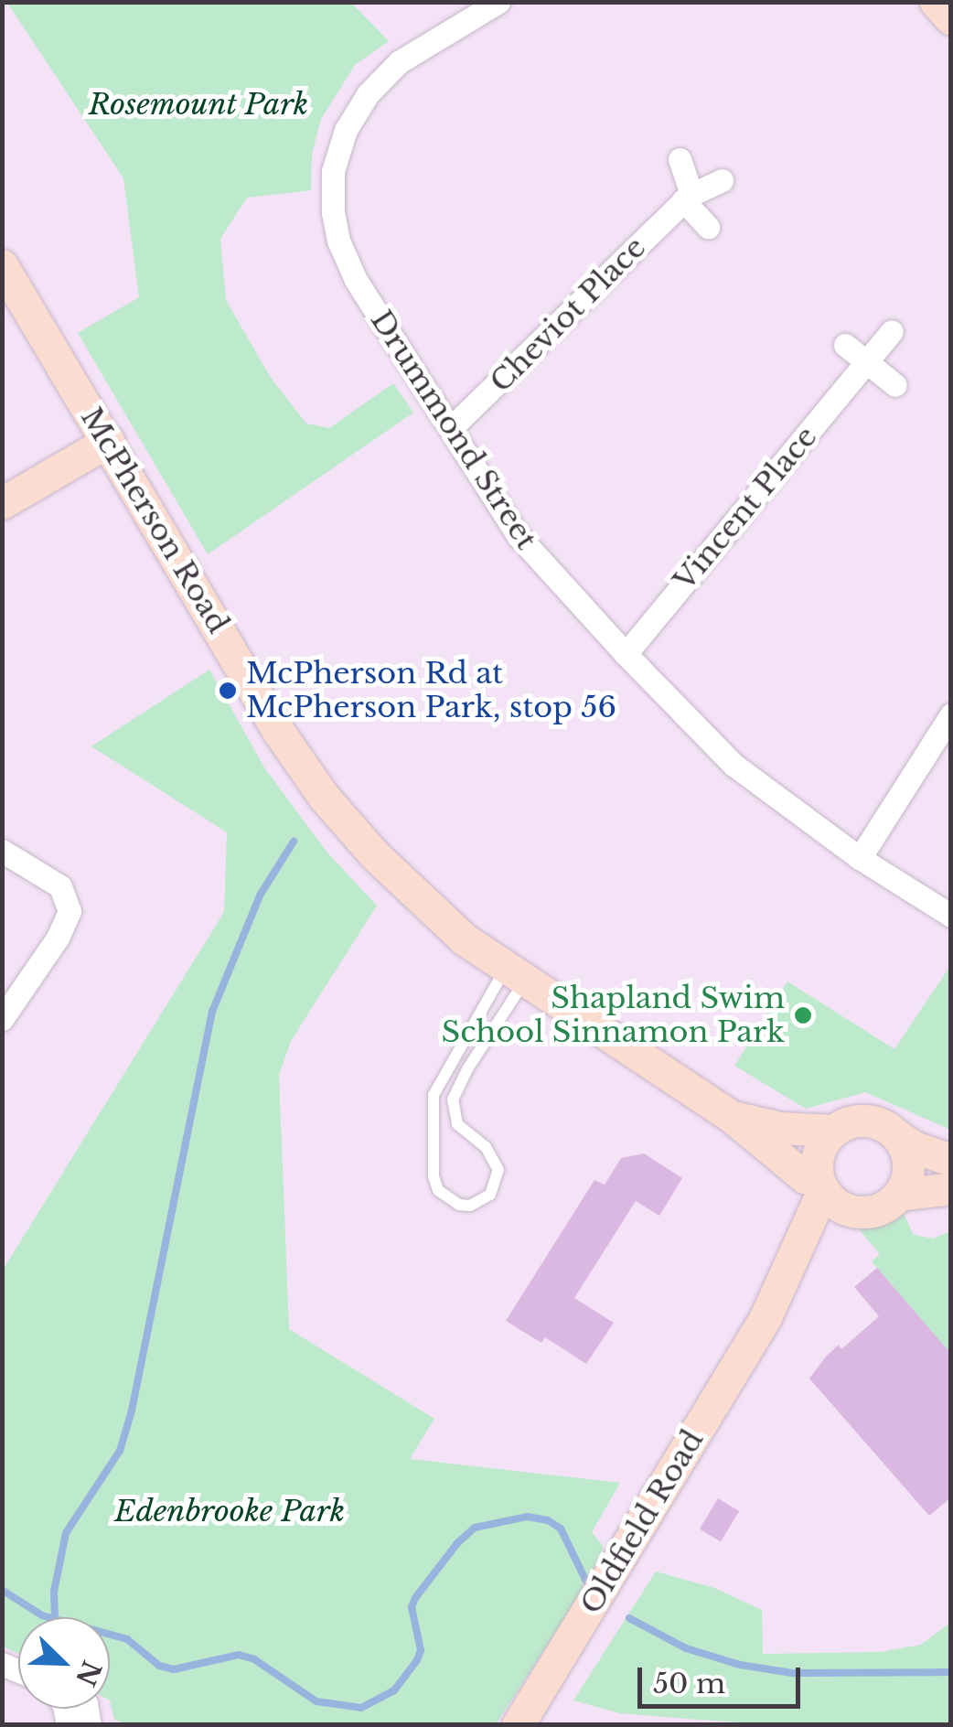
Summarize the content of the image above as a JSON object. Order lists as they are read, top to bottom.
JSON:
{
  "streets": {
    "street": [
      "Cheviot Place",
      "Drummond Street",
      "Vincent Place",
      "McPherson Road",
      "Oldfield Road"
    ]
  },
  "crossings": [
    ["Cheviot Place", "Drummond Street"],
    ["Drummond Street", "Vincent Place"]
  ],
  "parks": ["Rosemount Park", "Edenbrooke Park"],
  "places": ["McPherson Rd at McPherson Park, stop 56", "Shapland Swim School Sinnamon Park"],
  "scale_bar": "50 m",
  "north": "bottom right"
}
